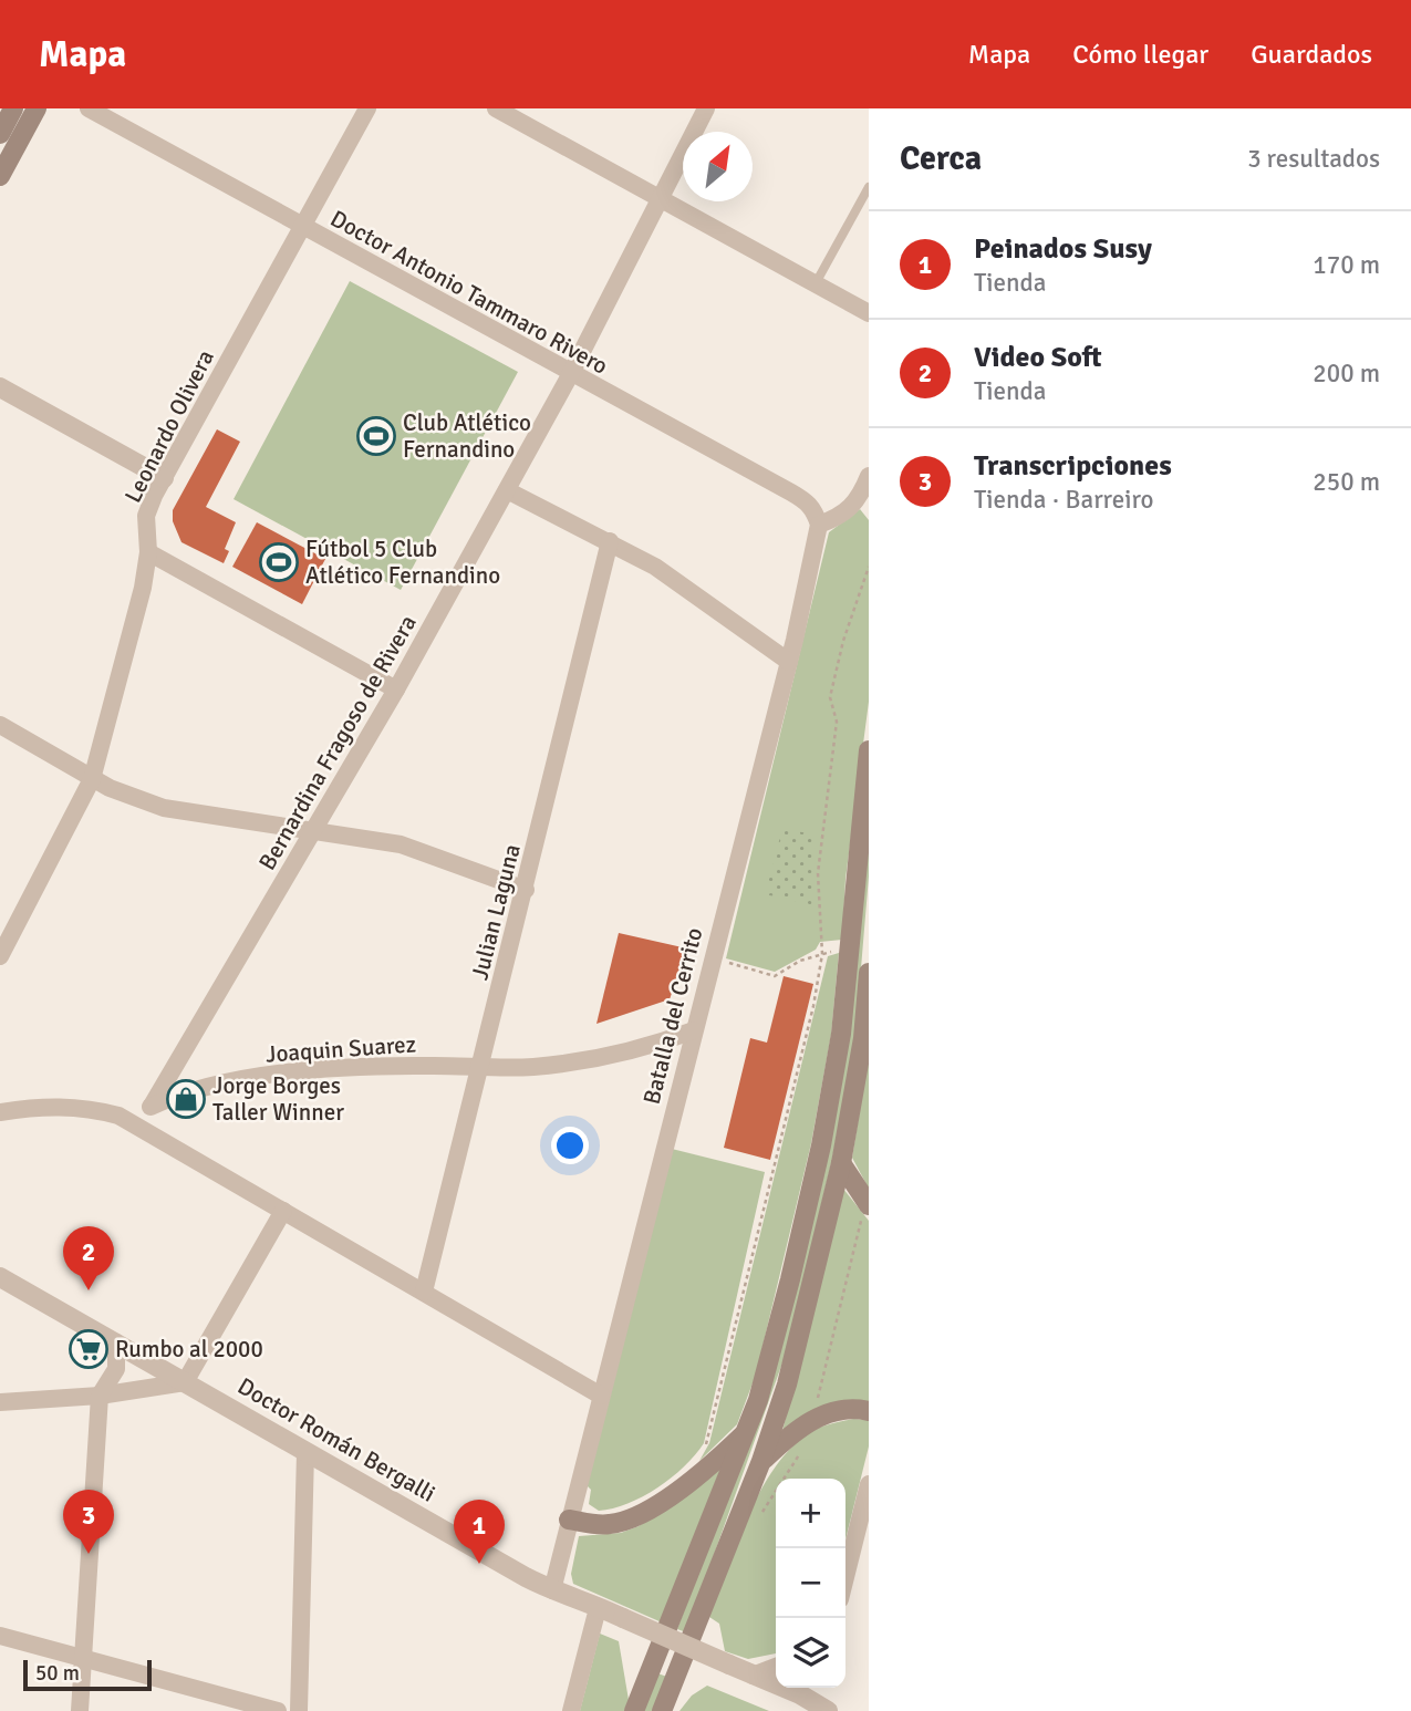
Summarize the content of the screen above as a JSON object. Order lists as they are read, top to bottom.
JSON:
{
  "streets": {
    "street": [
      "Doctor Antonio Tammaro Rivero",
      "Leonardo Olivera",
      "Bernardina Fragoso de Rivera",
      "Julian Laguna",
      "Batalla del Cerrito",
      "Joaquin Suarez",
      "Doctor Román Bergalli"
    ]
  },
  "crossings": [
    ["Doctor Antonio Tammaro Rivero", "Leonardo Olivera"],
    ["Doctor Antonio Tammaro Rivero", "Bernardina Fragoso de Rivera"],
    ["Doctor Antonio Tammaro Rivero", "Batalla del Cerrito"],
    ["Bernardina Fragoso de Rivera", "Joaquin Suarez"],
    ["Julian Laguna", "Joaquin Suarez"],
    ["Batalla del Cerrito", "Joaquin Suarez"],
    ["Batalla del Cerrito", "Doctor Román Bergalli"]
  ],
  "places": {
    "sports": ["Club Atlético Fernandino", "Fútbol 5 Club Atlético Fernandino"],
    "shop": ["Jorge Borges Taller Winner"],
    "supermarket": ["Rumbo al 2000"]
  },
  "scale_bar": "50 m",
  "north": "top right",
  "page": {
    "header": "Mapa",
    "nav": ["Mapa", "Cómo llegar", "Guardados"],
    "heading": ["Cerca", "3 resultados"],
    "list": [
      {
        "mark": "1",
        "name": "Peinados Susy",
        "note": "Tienda",
        "value": "170 m"
      },
      {
        "mark": "2",
        "name": "Video Soft",
        "note": "Tienda",
        "value": "200 m"
      },
      {
        "mark": "3",
        "name": "Transcripciones",
        "note": "Tienda · Barreiro",
        "value": "250 m"
      }
    ],
    "pins": ["2", "3", "1"],
    "map_buttons": ["+", "−"],
    "scale": "50 m"
  }
}
